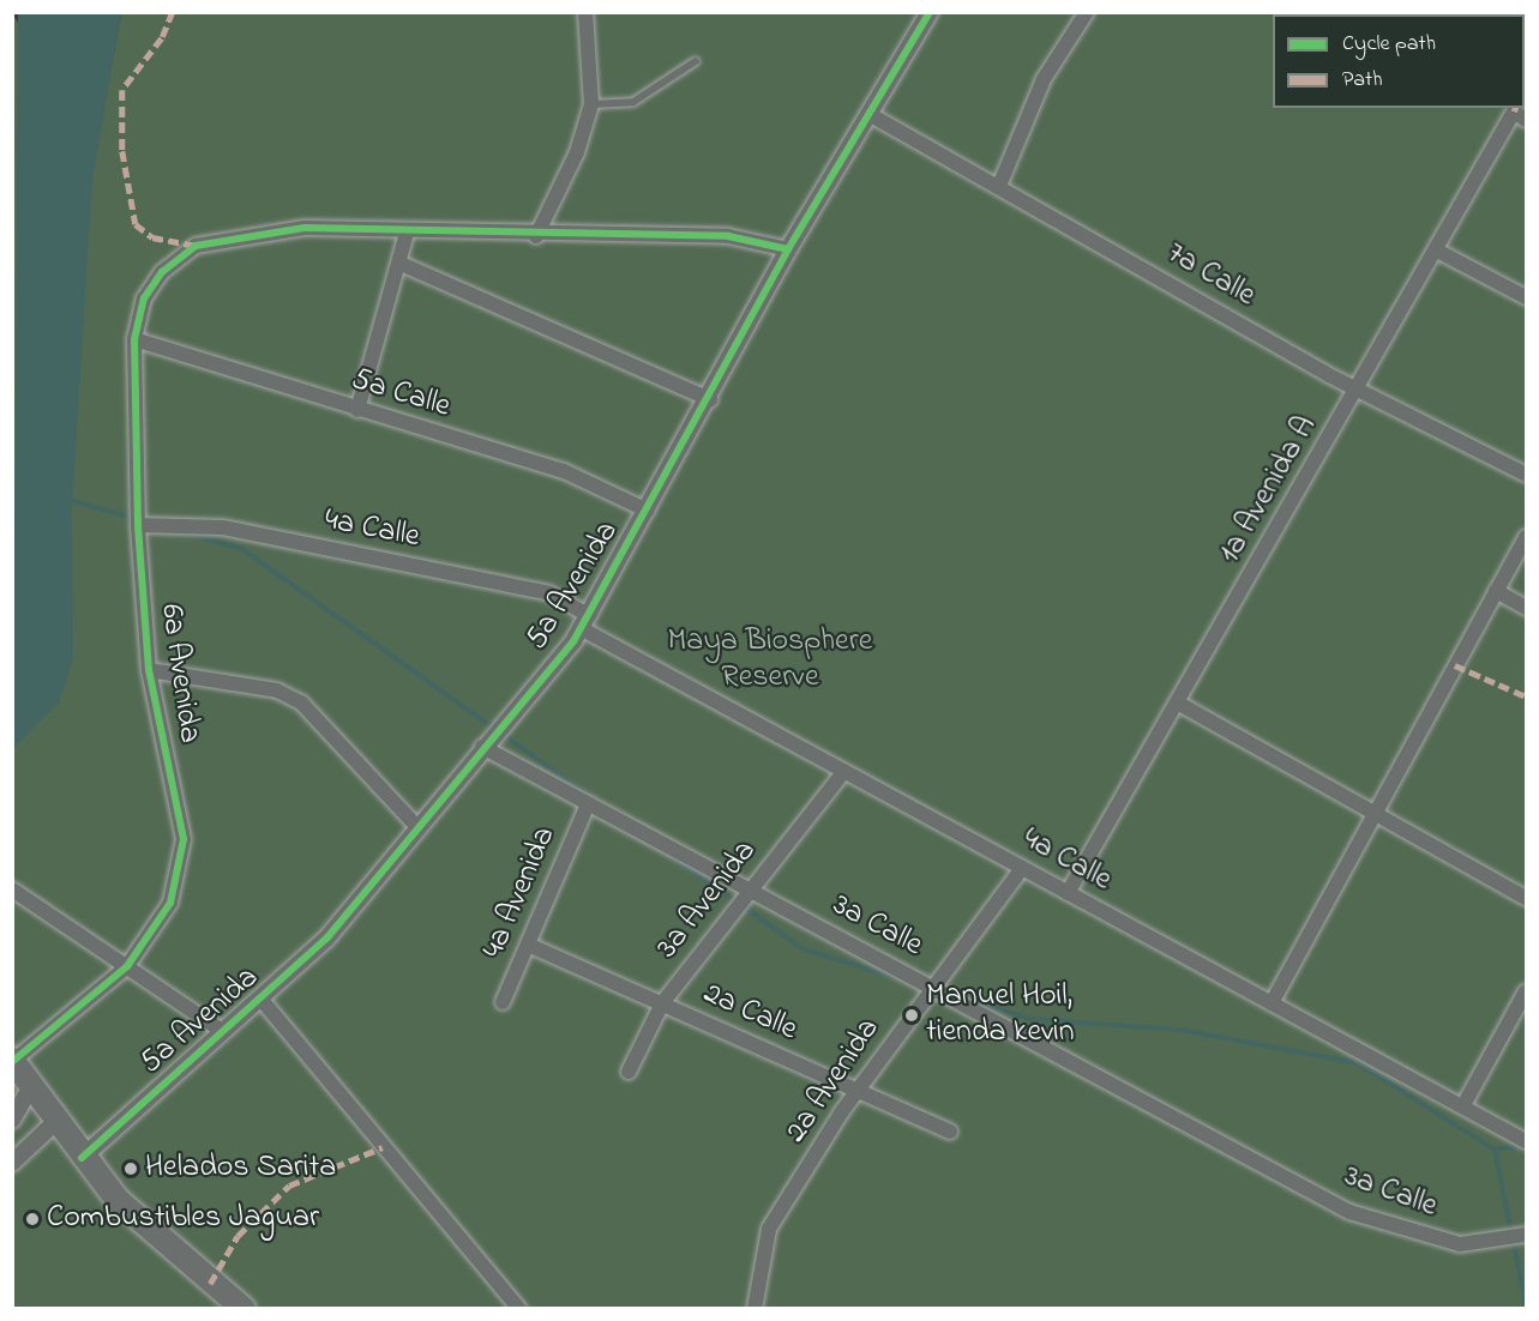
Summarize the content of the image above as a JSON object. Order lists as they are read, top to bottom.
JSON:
{
  "streets": {
    "street": [
      "7a Calle",
      "5a Calle",
      "1a Avenida A",
      "4a Calle",
      "5a Avenida",
      "6a Avenida",
      "4a Avenida",
      "3a Avenida",
      "3a Calle",
      "2a Calle",
      "2a Avenida"
    ]
  },
  "crossings": [
    ["7a Calle", "1a Avenida A"],
    ["7a Calle", "5a Avenida"],
    ["5a Calle", "5a Avenida"],
    ["5a Calle", "6a Avenida"],
    ["1a Avenida A", "4a Calle"],
    ["4a Calle", "5a Avenida"],
    ["4a Calle", "6a Avenida"],
    ["4a Calle", "3a Avenida"],
    ["4a Calle", "2a Avenida"],
    ["5a Avenida", "3a Calle"],
    ["4a Avenida", "3a Calle"],
    ["4a Avenida", "2a Calle"],
    ["3a Avenida", "3a Calle"],
    ["3a Avenida", "2a Calle"],
    ["3a Calle", "2a Avenida"],
    ["2a Calle", "2a Avenida"]
  ],
  "parks": ["Maya Biosphere Reserve"],
  "places": ["Manuel Hoil, tienda kevin", "Helados Sarita", "Combustibles Jaguar"],
  "legend": ["Cycle path", "Path"]
}
